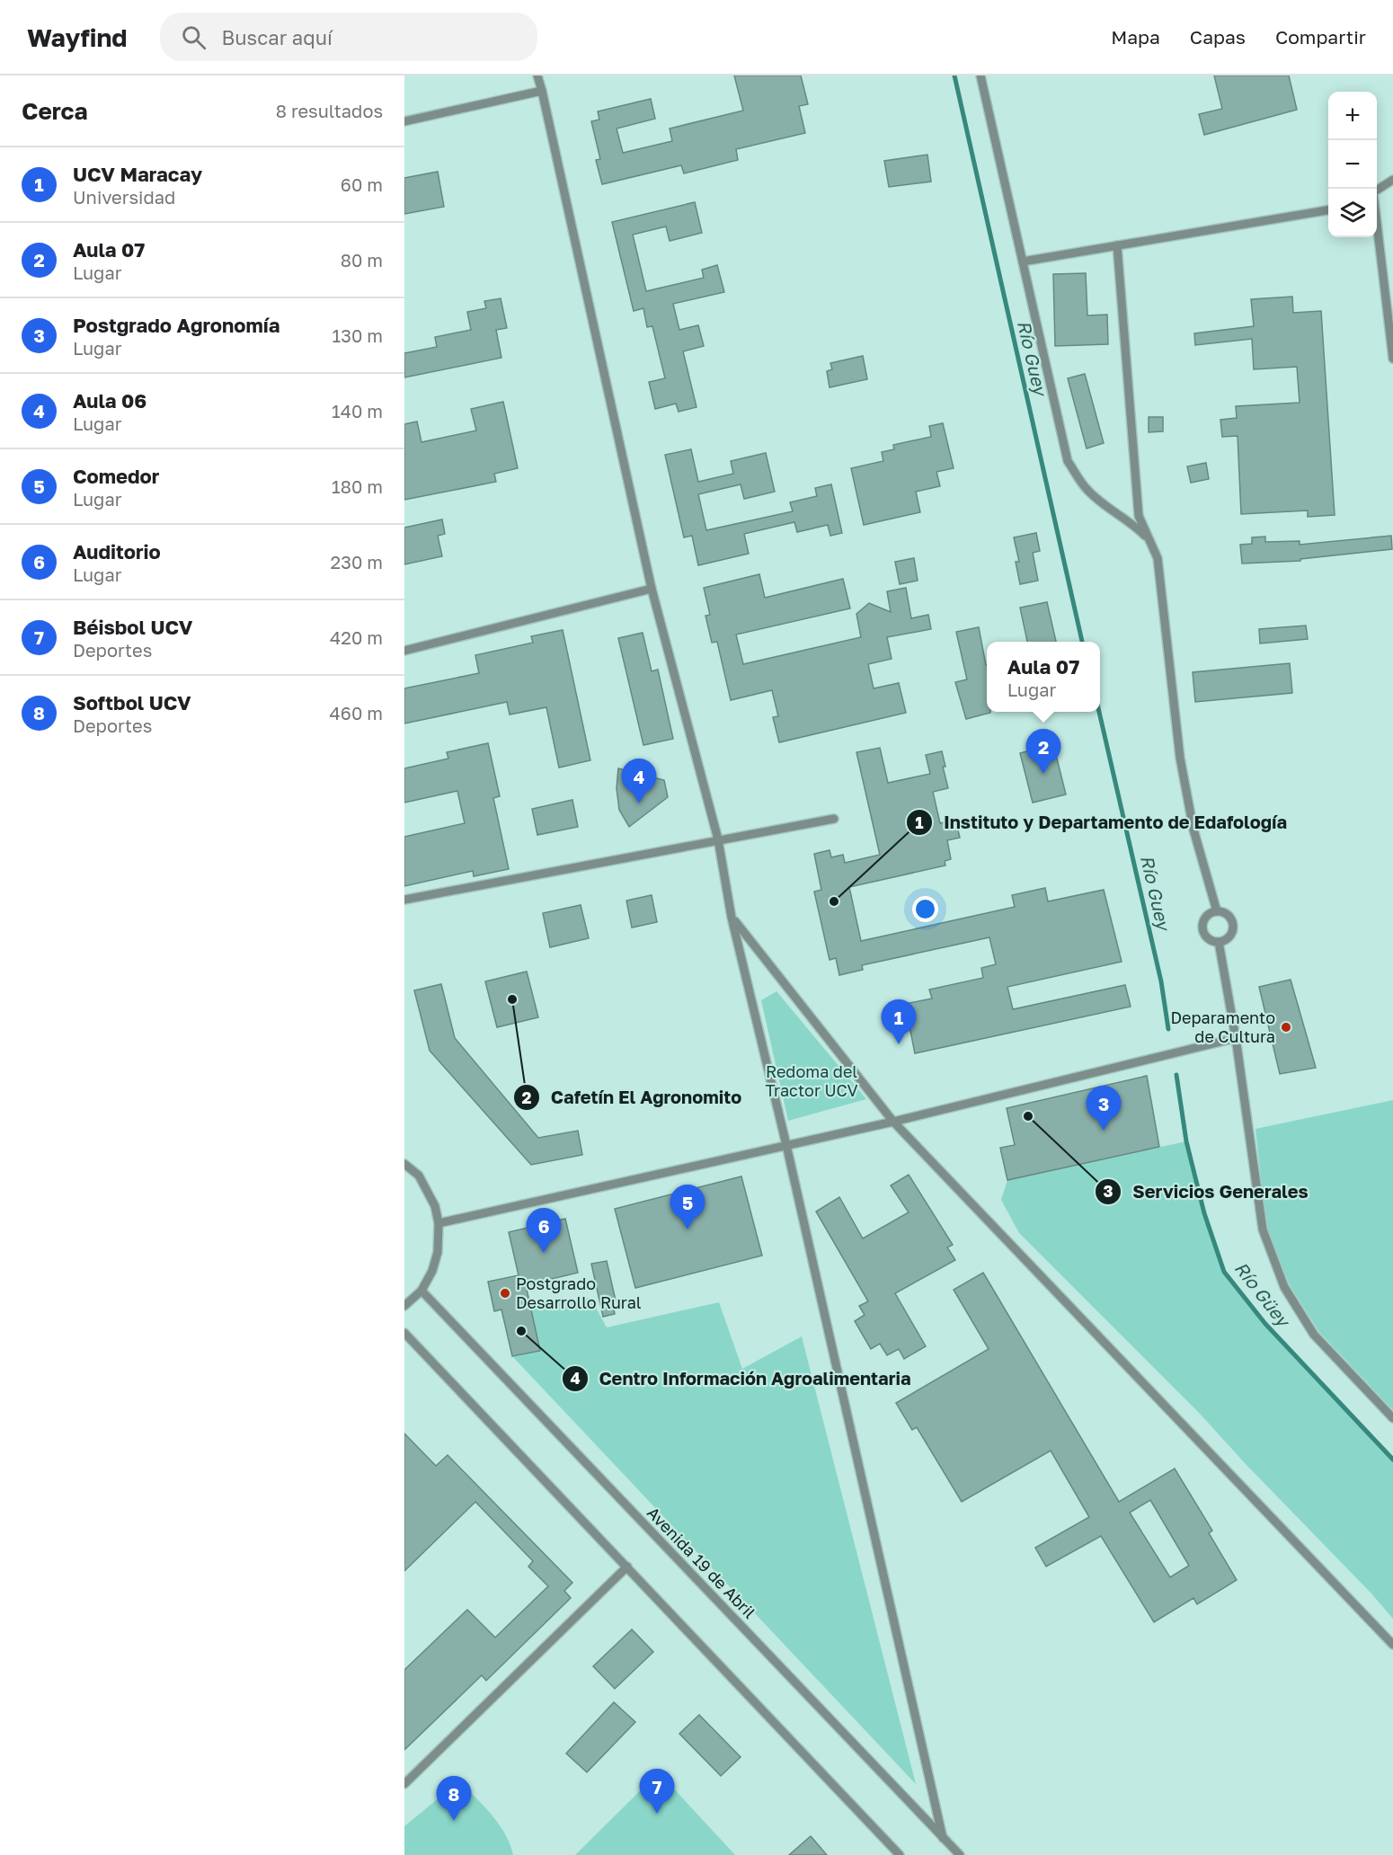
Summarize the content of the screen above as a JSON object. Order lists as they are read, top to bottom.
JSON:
{
  "streets": {
    "lane": ["Avenida 19 de Abril"]
  },
  "water": ["Río Guey", "Río Güey"],
  "parks": ["Redoma del Tractor UCV"],
  "places": [
    "Instituto y Departamento de Edafología",
    "Cafetín El Agronomito",
    "Deparamento de Cultura",
    "Servicios Generales",
    "Postgrado Desarrollo Rural",
    "Centro Información Agroalimentaria"
  ],
  "page": {
    "header": "Wayfind",
    "search": "Buscar aquí",
    "nav": ["Mapa", "Capas", "Compartir"],
    "heading": ["Cerca", "8 resultados"],
    "map_buttons": ["+", "−"],
    "list": [
      {
        "mark": "1",
        "name": "UCV Maracay",
        "note": "Universidad",
        "value": "60 m"
      },
      {
        "mark": "2",
        "name": "Aula 07",
        "note": "Lugar",
        "value": "80 m"
      },
      {
        "mark": "3",
        "name": "Postgrado Agronomía",
        "note": "Lugar",
        "value": "130 m"
      },
      {
        "mark": "4",
        "name": "Aula 06",
        "note": "Lugar",
        "value": "140 m"
      },
      {
        "mark": "5",
        "name": "Comedor",
        "note": "Lugar",
        "value": "180 m"
      },
      {
        "mark": "6",
        "name": "Auditorio",
        "note": "Lugar",
        "value": "230 m"
      },
      {
        "mark": "7",
        "name": "Béisbol UCV",
        "note": "Deportes",
        "value": "420 m"
      },
      {
        "mark": "8",
        "name": "Softbol UCV",
        "note": "Deportes",
        "value": "460 m"
      }
    ],
    "popup": ["Aula 07", "Lugar"],
    "pins": [
      "2",
      "4",
      "1",
      "3",
      "5",
      "6",
      "7",
      "8"
    ]
  }
}
